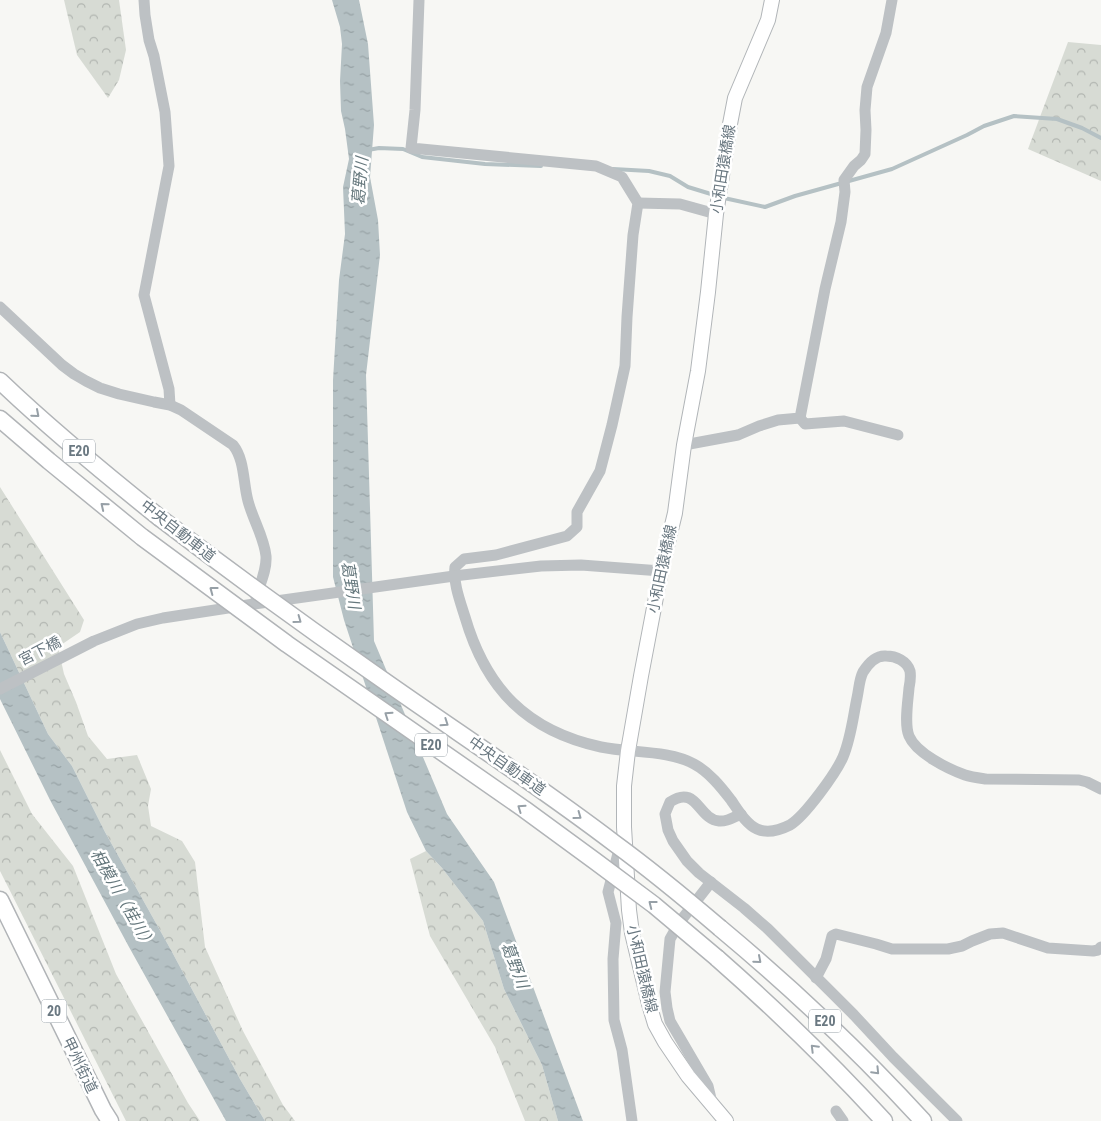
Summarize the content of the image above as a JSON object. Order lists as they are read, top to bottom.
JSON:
{
  "streets": {
    "highway": [
      "E20",
      "中央自動車道",
      "20",
      "甲州街道"
    ],
    "main road": ["小和田猿橋線"],
    "street": ["宮下橋"]
  },
  "crossings": [
    ["小和田猿橋線", "宮下橋"]
  ],
  "water": ["葛野川", "相模川（桂川）"]
}
